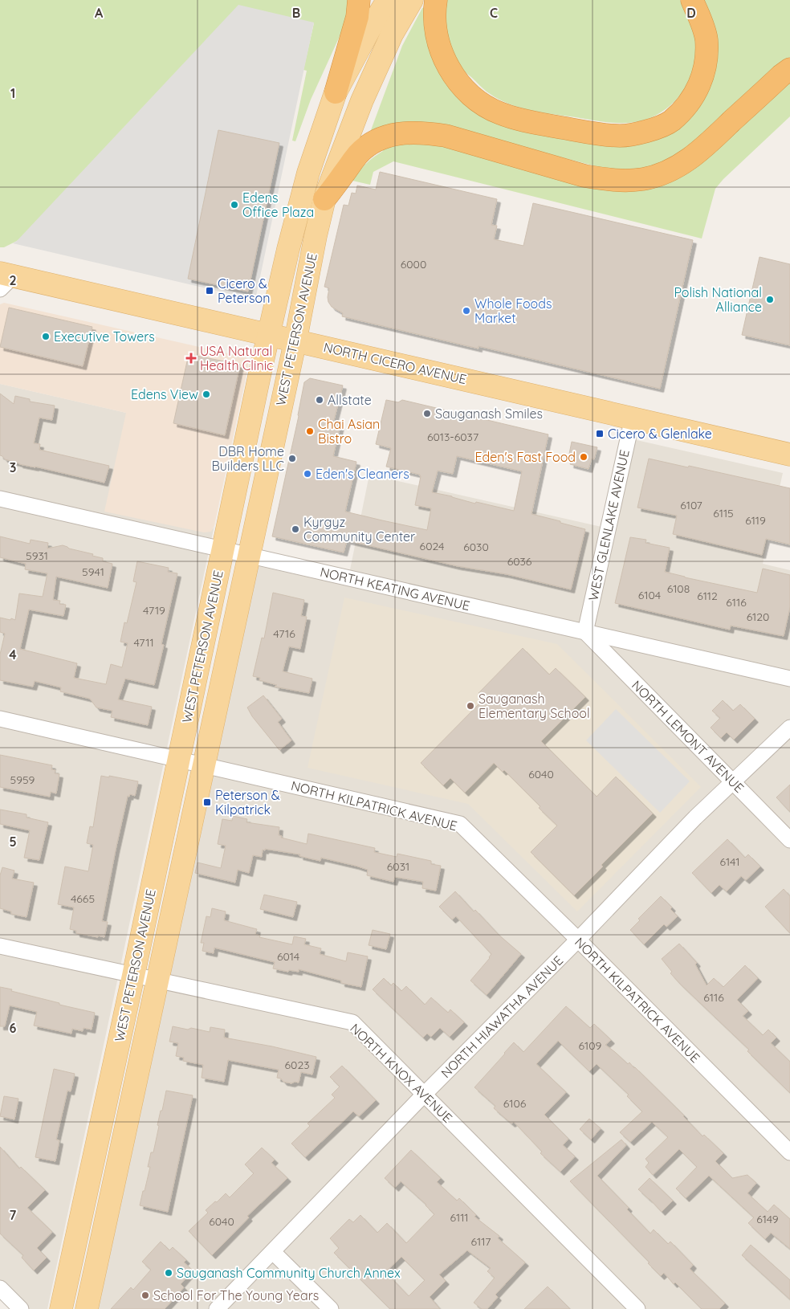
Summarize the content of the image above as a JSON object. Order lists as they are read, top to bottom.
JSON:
{
  "streets": {
    "main road": ["WEST PETERSON AVENUE", "NORTH CICERO AVENUE"],
    "street": [
      "WEST GLENLAKE AVENUE",
      "NORTH KEATING AVENUE",
      "NORTH LEMONT AVENUE",
      "NORTH KILPATRICK AVENUE",
      "NORTH HIAWATHA AVENUE",
      "NORTH KNOX AVENUE"
    ]
  },
  "crossings": [
    ["WEST PETERSON AVENUE", "NORTH CICERO AVENUE"],
    ["WEST PETERSON AVENUE", "NORTH KEATING AVENUE"],
    ["WEST PETERSON AVENUE", "NORTH KILPATRICK AVENUE"],
    ["WEST PETERSON AVENUE", "NORTH KNOX AVENUE"],
    ["NORTH CICERO AVENUE", "WEST GLENLAKE AVENUE"],
    ["WEST GLENLAKE AVENUE", "NORTH KEATING AVENUE"],
    ["WEST GLENLAKE AVENUE", "NORTH LEMONT AVENUE"],
    ["NORTH KEATING AVENUE", "NORTH LEMONT AVENUE"],
    ["NORTH LEMONT AVENUE", "NORTH HIAWATHA AVENUE"],
    ["NORTH KILPATRICK AVENUE", "NORTH HIAWATHA AVENUE"],
    ["NORTH HIAWATHA AVENUE", "NORTH KNOX AVENUE"]
  ],
  "places": {
    "other": [
      "Edens Office Plaza",
      "Polish National Alliance",
      "Whole Foods Market",
      "Executive Towers",
      "Edens View",
      "Allstate",
      "Sauganash Smiles",
      "Chai Asian Bistro",
      "Eden's Fast Food",
      "DBR Home Builders LLC",
      "Eden's Cleaners",
      "Kyrgyz Community Center",
      "Sauganash Elementary School",
      "Sauganash Community Church Annex",
      "School For The Young Years"
    ],
    "transit": ["Cicero & Peterson", "Cicero & Glenlake", "Peterson & Kilpatrick"],
    "health": ["USA Natural Health Clinic"]
  },
  "house_numbers": [
    "6000",
    "6013-6037",
    "6107",
    "6115",
    "6119",
    "6024",
    "6030",
    "5931",
    "6036",
    "5941",
    "6108",
    "6104",
    "6112",
    "6116",
    "4719",
    "6120",
    "4716",
    "4711",
    "6040",
    "5959",
    "6141",
    "6031",
    "4665",
    "6014",
    "6116",
    "6109",
    "6023",
    "6106",
    "6111",
    "6149",
    "6040",
    "6117"
  ],
  "grid": {
    "columns": [
      "A",
      "B",
      "C",
      "D"
    ],
    "rows": [
      "1",
      "2",
      "3",
      "4",
      "5",
      "6",
      "7"
    ]
  }
}
